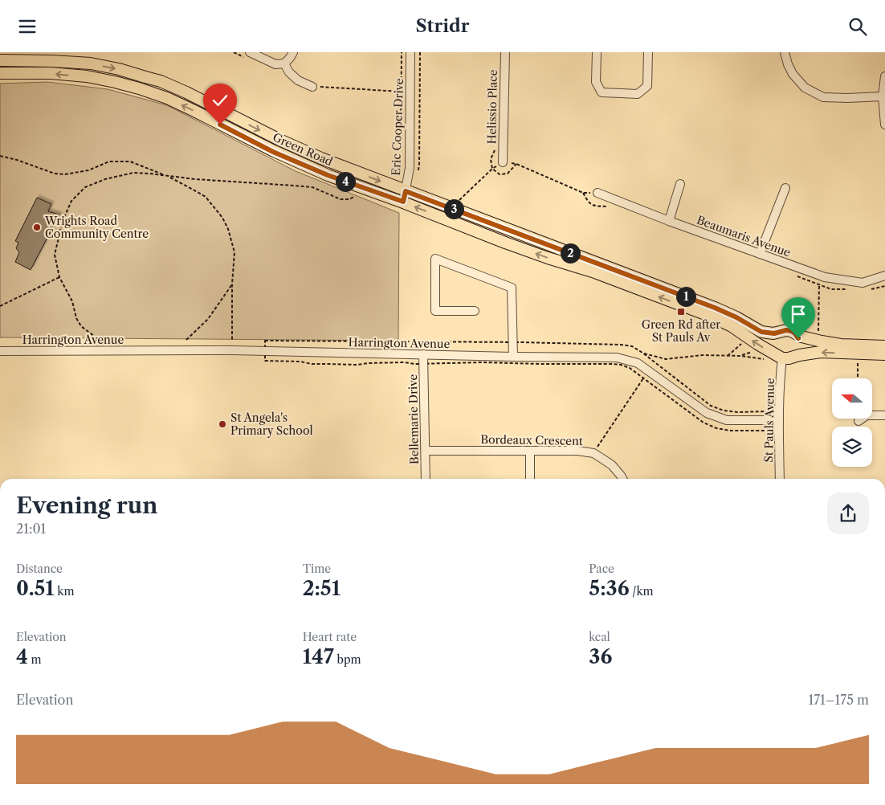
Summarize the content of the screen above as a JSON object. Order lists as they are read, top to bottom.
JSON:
{
  "streets": {
    "main road": ["Green Road"],
    "street": [
      "Helissio Place",
      "Eric Cooper Drive",
      "Beaumaris Avenue",
      "Harrington Avenue",
      "Bellemarie Drive",
      "St Pauls Avenue",
      "Bordeaux Crescent"
    ]
  },
  "crossings": [
    ["Eric Cooper Drive", "Green Road"],
    ["Green Road", "St Pauls Avenue"],
    ["Harrington Avenue", "Bellemarie Drive"],
    ["Harrington Avenue", "St Pauls Avenue"],
    ["Bellemarie Drive", "Bordeaux Crescent"]
  ],
  "places": {
    "other": ["Wrights Road Community Centre", "St Angela's Primary School"],
    "transit": ["Green Rd after St Pauls Av"]
  },
  "north": "left",
  "page": {
    "header": "Stridr",
    "pins": [
      "4",
      "3",
      "2",
      "1"
    ],
    "heading": ["Evening run", "21:01"],
    "stats": [
      ["Distance", "0.51 km"],
      ["Time", "2:51"],
      ["Pace", "5:36 /km"],
      ["Elevation", "4 m"],
      ["Heart rate", "147 bpm"],
      ["kcal", "36"]
    ],
    "chart": ["Elevation", "171–175 m"]
  }
}
